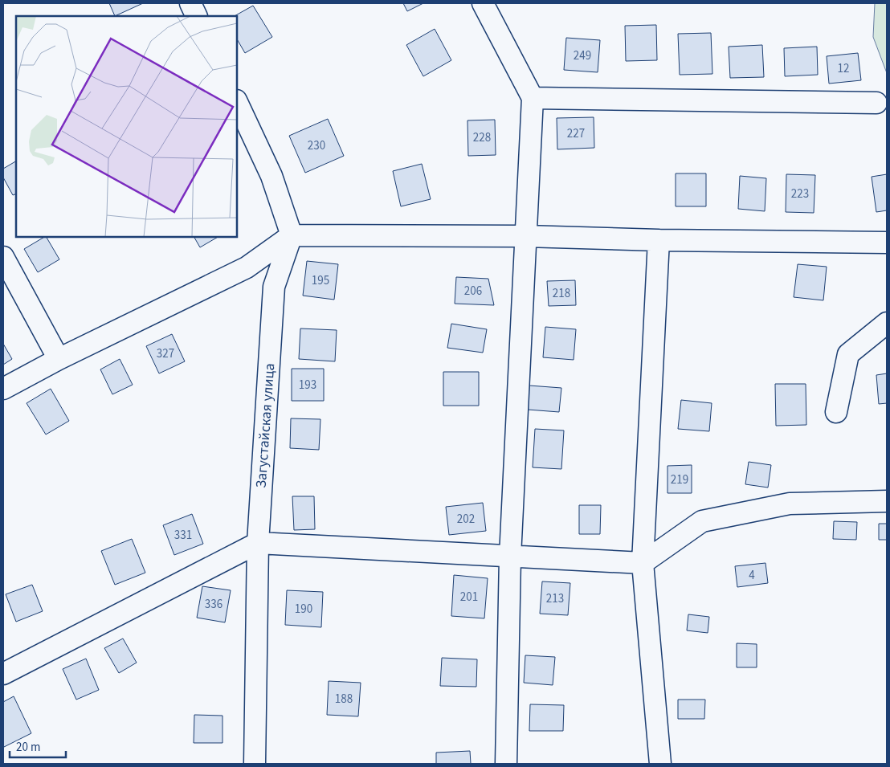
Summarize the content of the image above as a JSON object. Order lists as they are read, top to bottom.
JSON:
{
  "streets": {
    "street": ["Загустайская улица"]
  },
  "house_numbers": [
    "249",
    "12",
    "227",
    "228",
    "230",
    "223",
    "195",
    "206",
    "218",
    "327",
    "193",
    "219",
    "202",
    "331",
    "4",
    "201",
    "213",
    "336",
    "190",
    "188"
  ],
  "scale_bar": "20 m"
}
